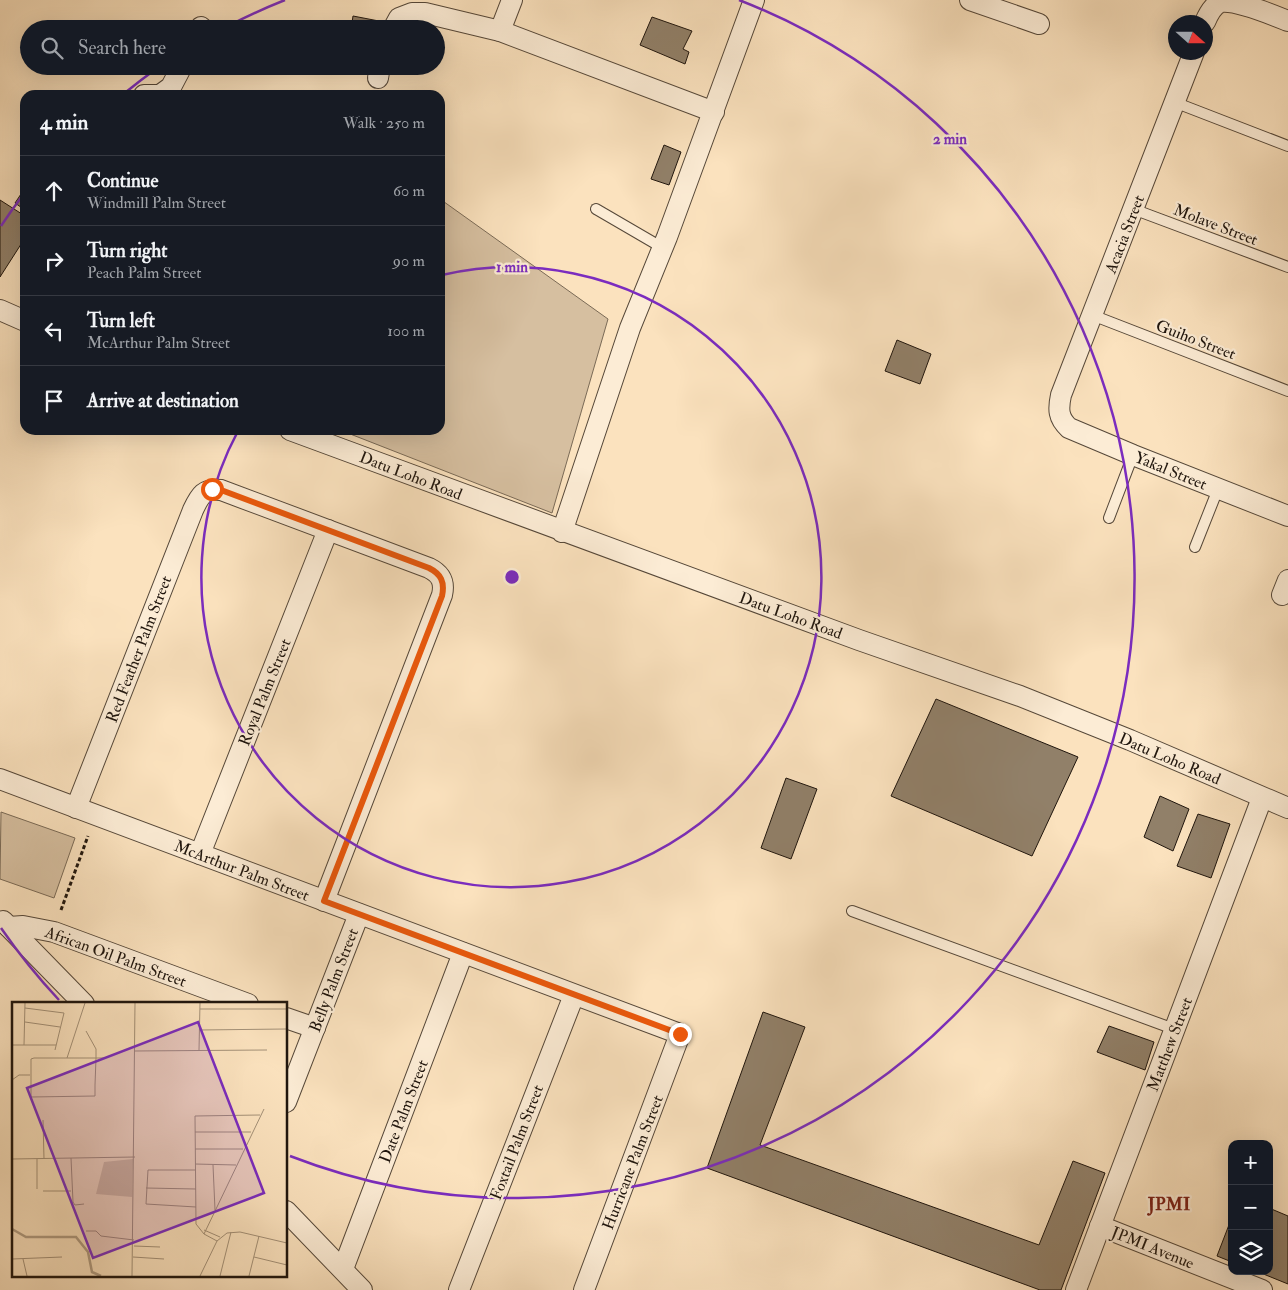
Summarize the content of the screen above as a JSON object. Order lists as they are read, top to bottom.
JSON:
{
  "streets": {
    "street": [
      "Acacia Street",
      "Yakal Street",
      "Datu Loho Road",
      "Red Feather Palm Street",
      "Royal Palm Street",
      "McArthur Palm Street",
      "African Oil Palm Street",
      "Belly Palm Street",
      "Matthew Street",
      "Date Palm Street",
      "Foxtail Palm Street",
      "Hurricane Palm Street",
      "JPMI Avenue"
    ],
    "lane": ["Molave Street", "Guiho Street"]
  },
  "crossings": [
    ["Molave Street", "Acacia Street"],
    ["Acacia Street", "Guiho Street"],
    ["Acacia Street", "Yakal Street"],
    ["Datu Loho Road", "Matthew Street"],
    ["Red Feather Palm Street", "Royal Palm Street"],
    ["Red Feather Palm Street", "McArthur Palm Street"],
    ["Royal Palm Street", "McArthur Palm Street"],
    ["McArthur Palm Street", "Belly Palm Street"],
    ["McArthur Palm Street", "Date Palm Street"],
    ["McArthur Palm Street", "Foxtail Palm Street"],
    ["McArthur Palm Street", "Hurricane Palm Street"],
    ["Matthew Street", "JPMI Avenue"]
  ],
  "districts": ["JPMI"],
  "north": "right",
  "page": {
    "search": "Search here",
    "heading": ["4 min", "Walk · 250 m"],
    "list": [
      ["Continue", "Windmill Palm Street", "60 m"],
      ["Turn right", "Peach Palm Street", "90 m"],
      ["Turn left", "McArthur Palm Street", "100 m"],
      "Arrive at destination"
    ],
    "map_buttons": ["+", "−"]
  },
  "rings": ["2 min", "1 min"]
}
